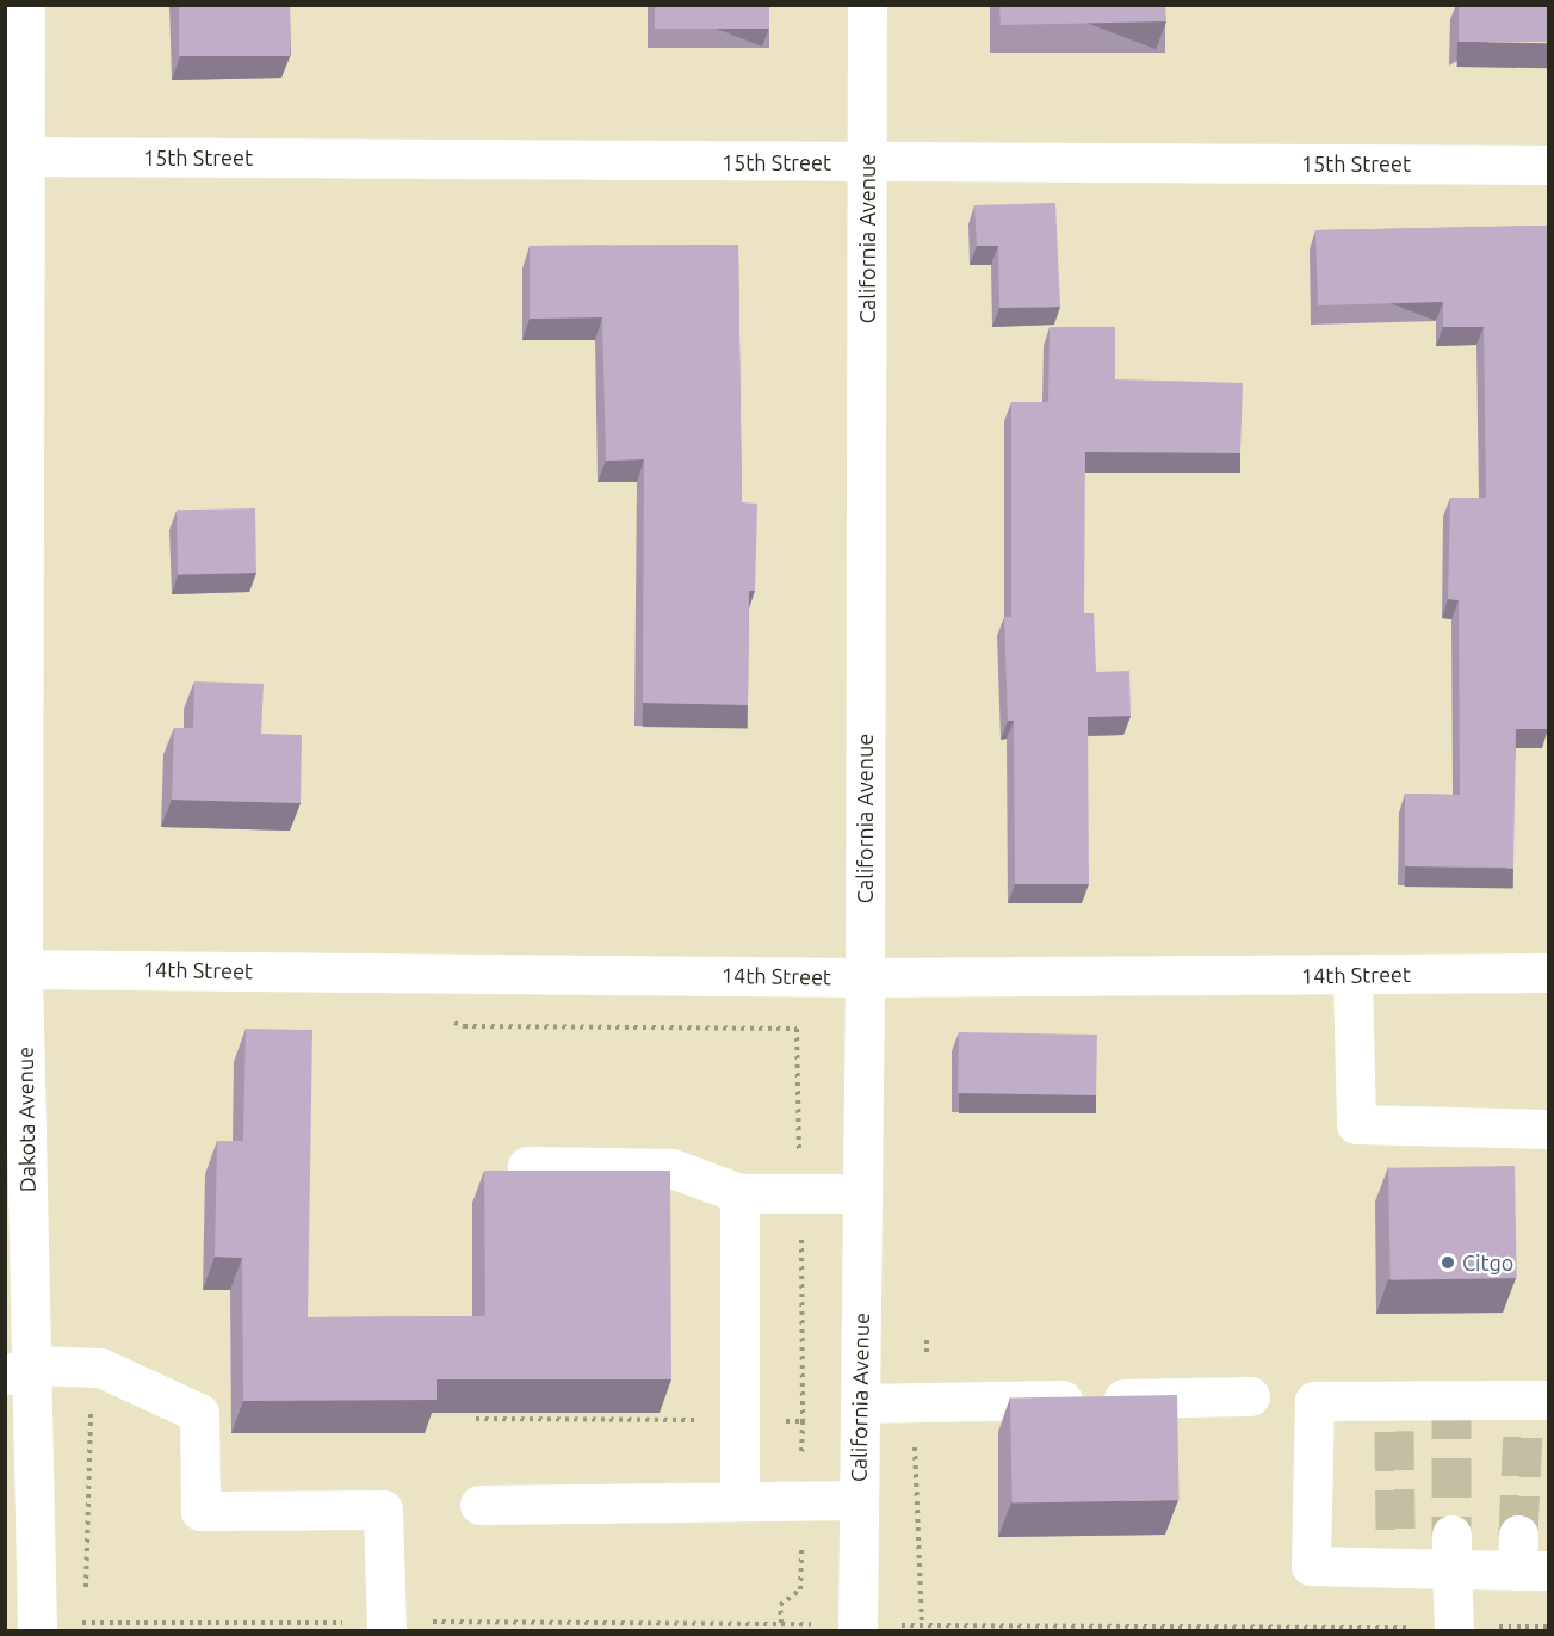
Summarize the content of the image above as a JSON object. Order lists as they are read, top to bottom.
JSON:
{
  "streets": {
    "street": [
      "15th Street",
      "California Avenue",
      "14th Street",
      "Dakota Avenue"
    ]
  },
  "crossings": [
    ["15th Street", "California Avenue"],
    ["15th Street", "Dakota Avenue"],
    ["California Avenue", "14th Street"],
    ["14th Street", "Dakota Avenue"]
  ],
  "places": ["Citgo"]
}
